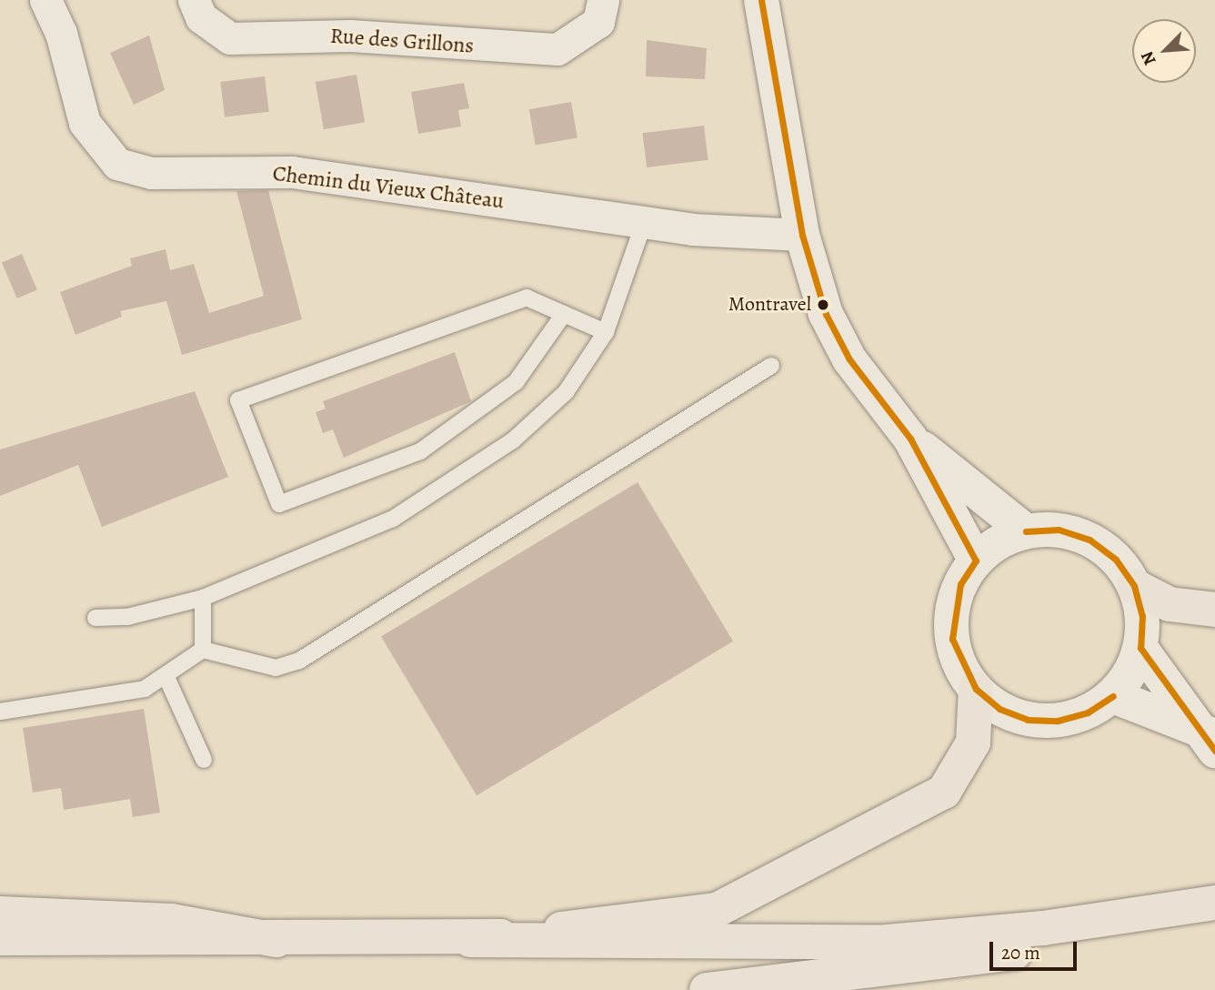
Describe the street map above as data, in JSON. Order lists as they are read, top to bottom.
{
  "streets": {
    "street": ["Rue des Grillons", "Chemin du Vieux Château"]
  },
  "places": ["Montravel"],
  "scale_bar": "20 m",
  "north": "bottom left"
}
